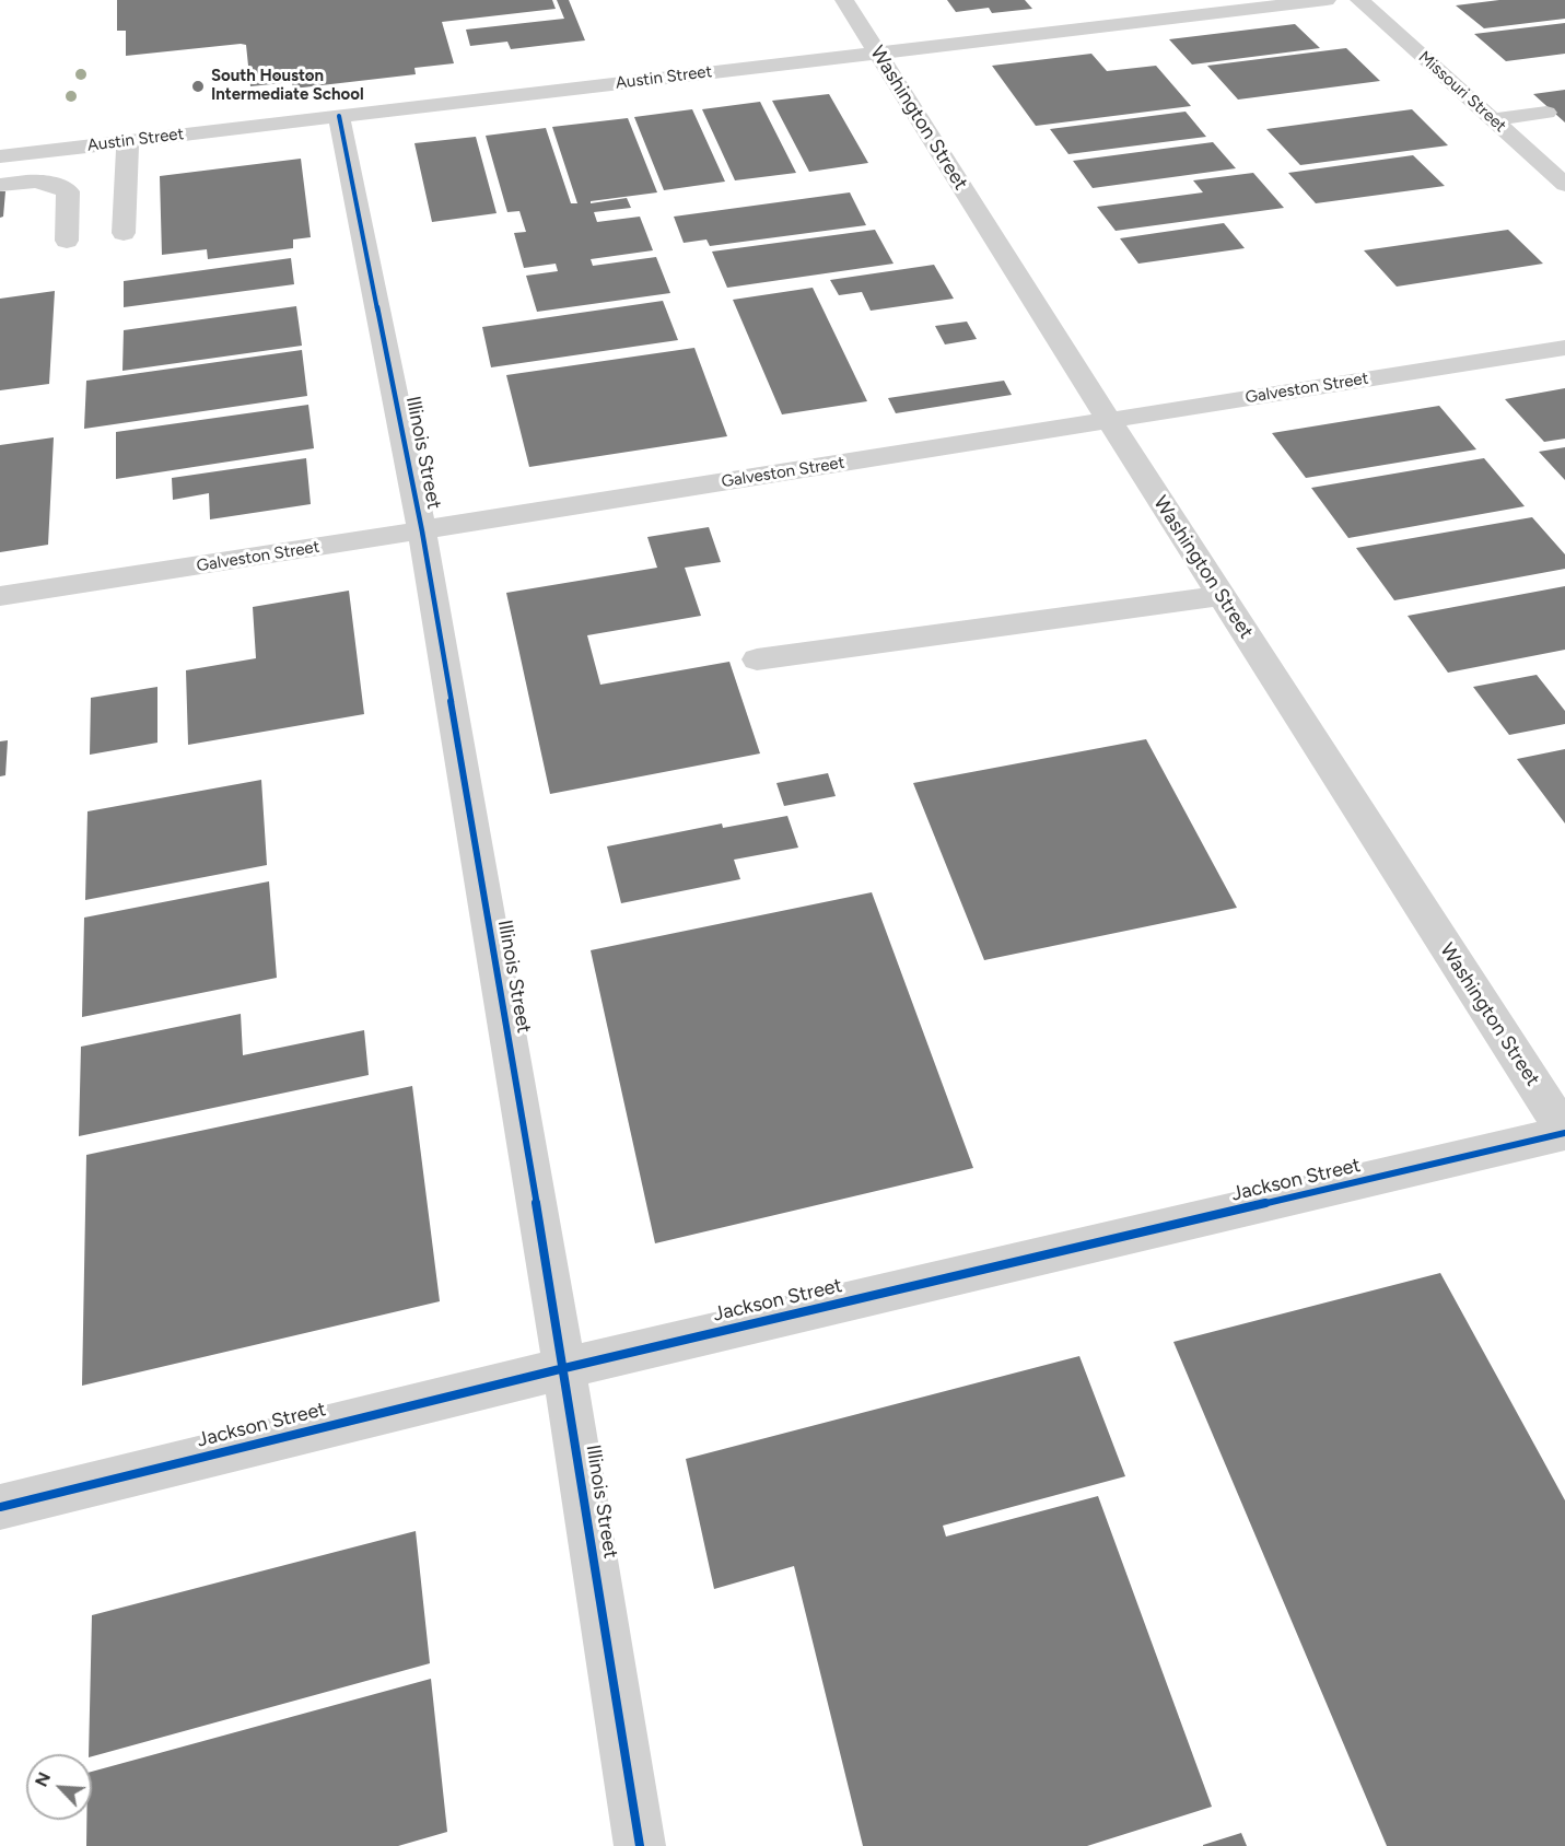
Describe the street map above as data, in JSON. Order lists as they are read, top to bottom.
{
  "streets": {
    "street": [
      "Austin Street",
      "Missouri Street",
      "Washington Street",
      "Galveston Street",
      "Illinois Street",
      "Jackson Street"
    ]
  },
  "crossings": [
    ["Austin Street", "Washington Street"],
    ["Austin Street", "Illinois Street"],
    ["Washington Street", "Galveston Street"],
    ["Washington Street", "Jackson Street"],
    ["Galveston Street", "Illinois Street"],
    ["Illinois Street", "Jackson Street"]
  ],
  "places": ["South Houston Intermediate School"],
  "north": "top left"
}
